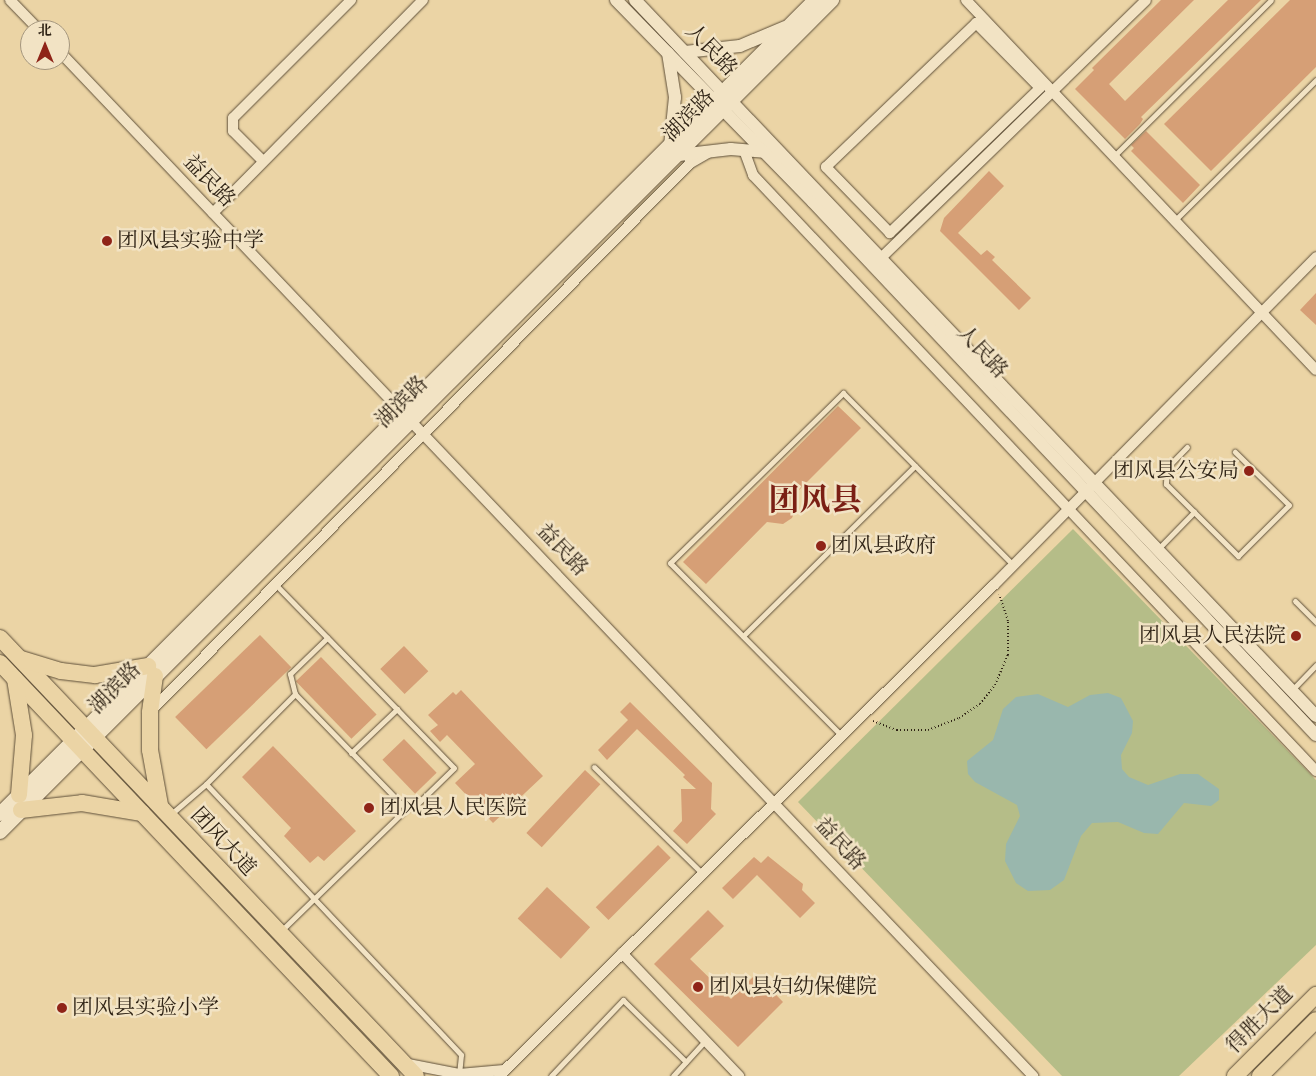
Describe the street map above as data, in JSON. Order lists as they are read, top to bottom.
{
  "streets": {
    "main road": ["湖滨路", "团风大道", "得胜大道"],
    "street": ["人民路", "益民路"]
  },
  "crossings": [
    ["人民路", "湖滨路"],
    ["湖滨路", "益民路"],
    ["湖滨路", "团风大道"]
  ],
  "districts": ["团风县"],
  "places": [
    "团风县实验中学",
    "团风县公安局",
    "团风县政府",
    "团风县人民法院",
    "团风县人民医院",
    "团风县妇幼保健院",
    "团风县实验小学"
  ],
  "north": "top"
}
